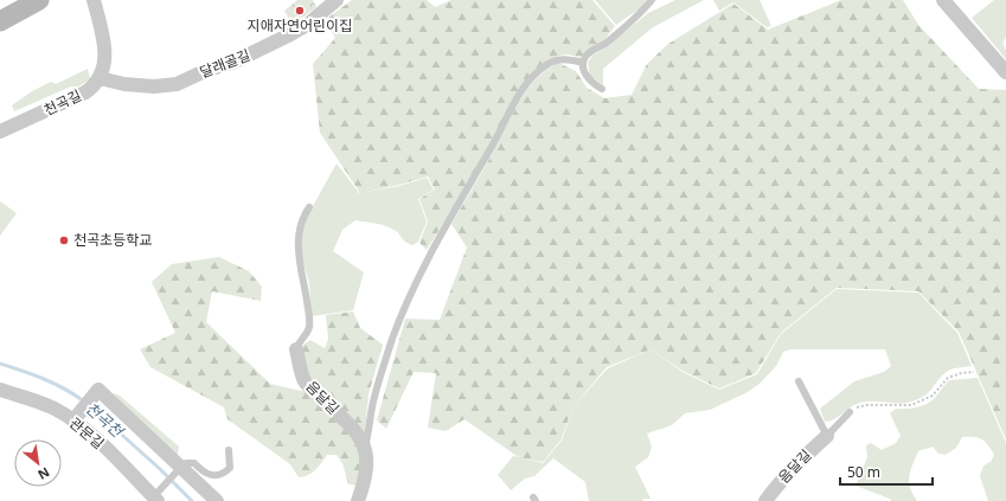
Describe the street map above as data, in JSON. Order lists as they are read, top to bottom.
{
  "streets": {
    "street": [
      "달래골길",
      "천곡길",
      "음달길",
      "관문길"
    ]
  },
  "crossings": [
    ["달래골길", "천곡길"]
  ],
  "water": ["천곡천"],
  "places": ["지애자연어린이집", "천곡초등학교"],
  "scale_bar": "50 m",
  "north": "bottom right"
}
